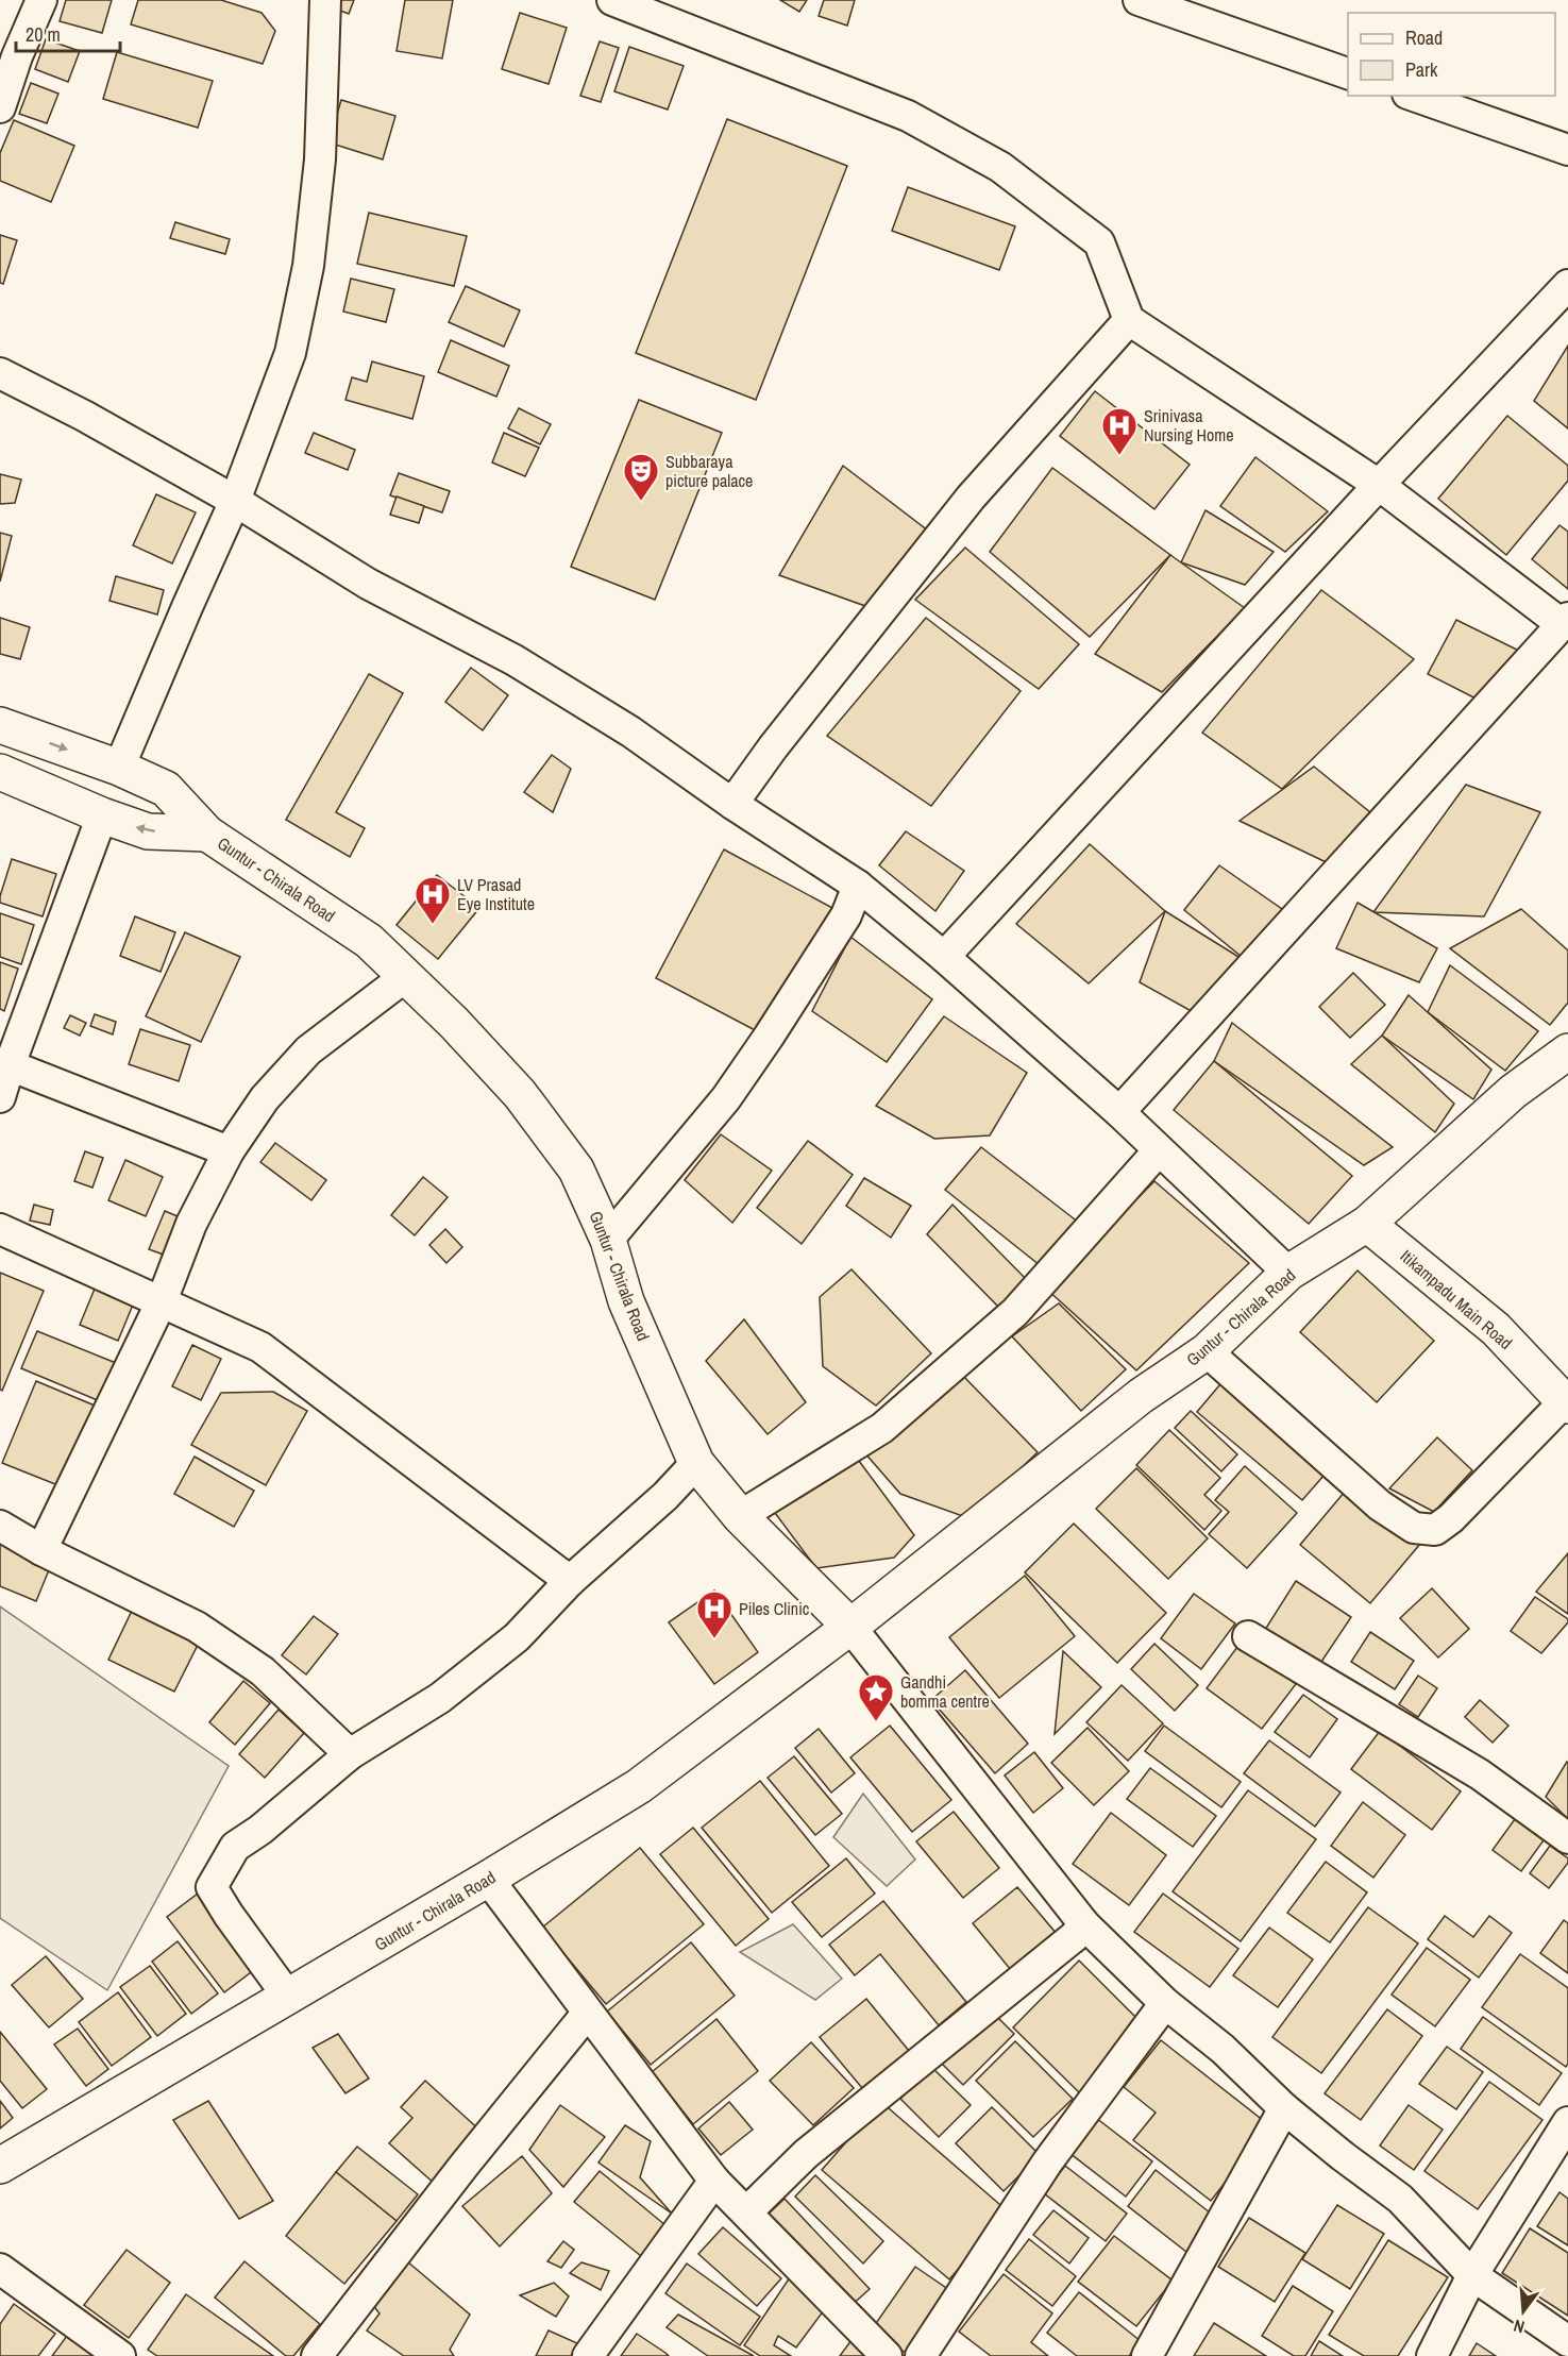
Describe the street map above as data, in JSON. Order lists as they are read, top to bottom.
{
  "streets": {
    "main road": ["Guntur - Chirala Road", "Itikampadu Main Road"]
  },
  "crossings": [
    ["Guntur - Chirala Road", "Itikampadu Main Road"]
  ],
  "places": {
    "hospital": ["Srinivasa Nursing Home", "LV Prasad Eye Institute", "Piles Clinic"],
    "theatre": ["Subbaraya picture palace"],
    "place": ["Gandhi bomma centre"]
  },
  "legend": ["Road", "Park"],
  "scale_bar": "20 m",
  "north": "bottom"
}
